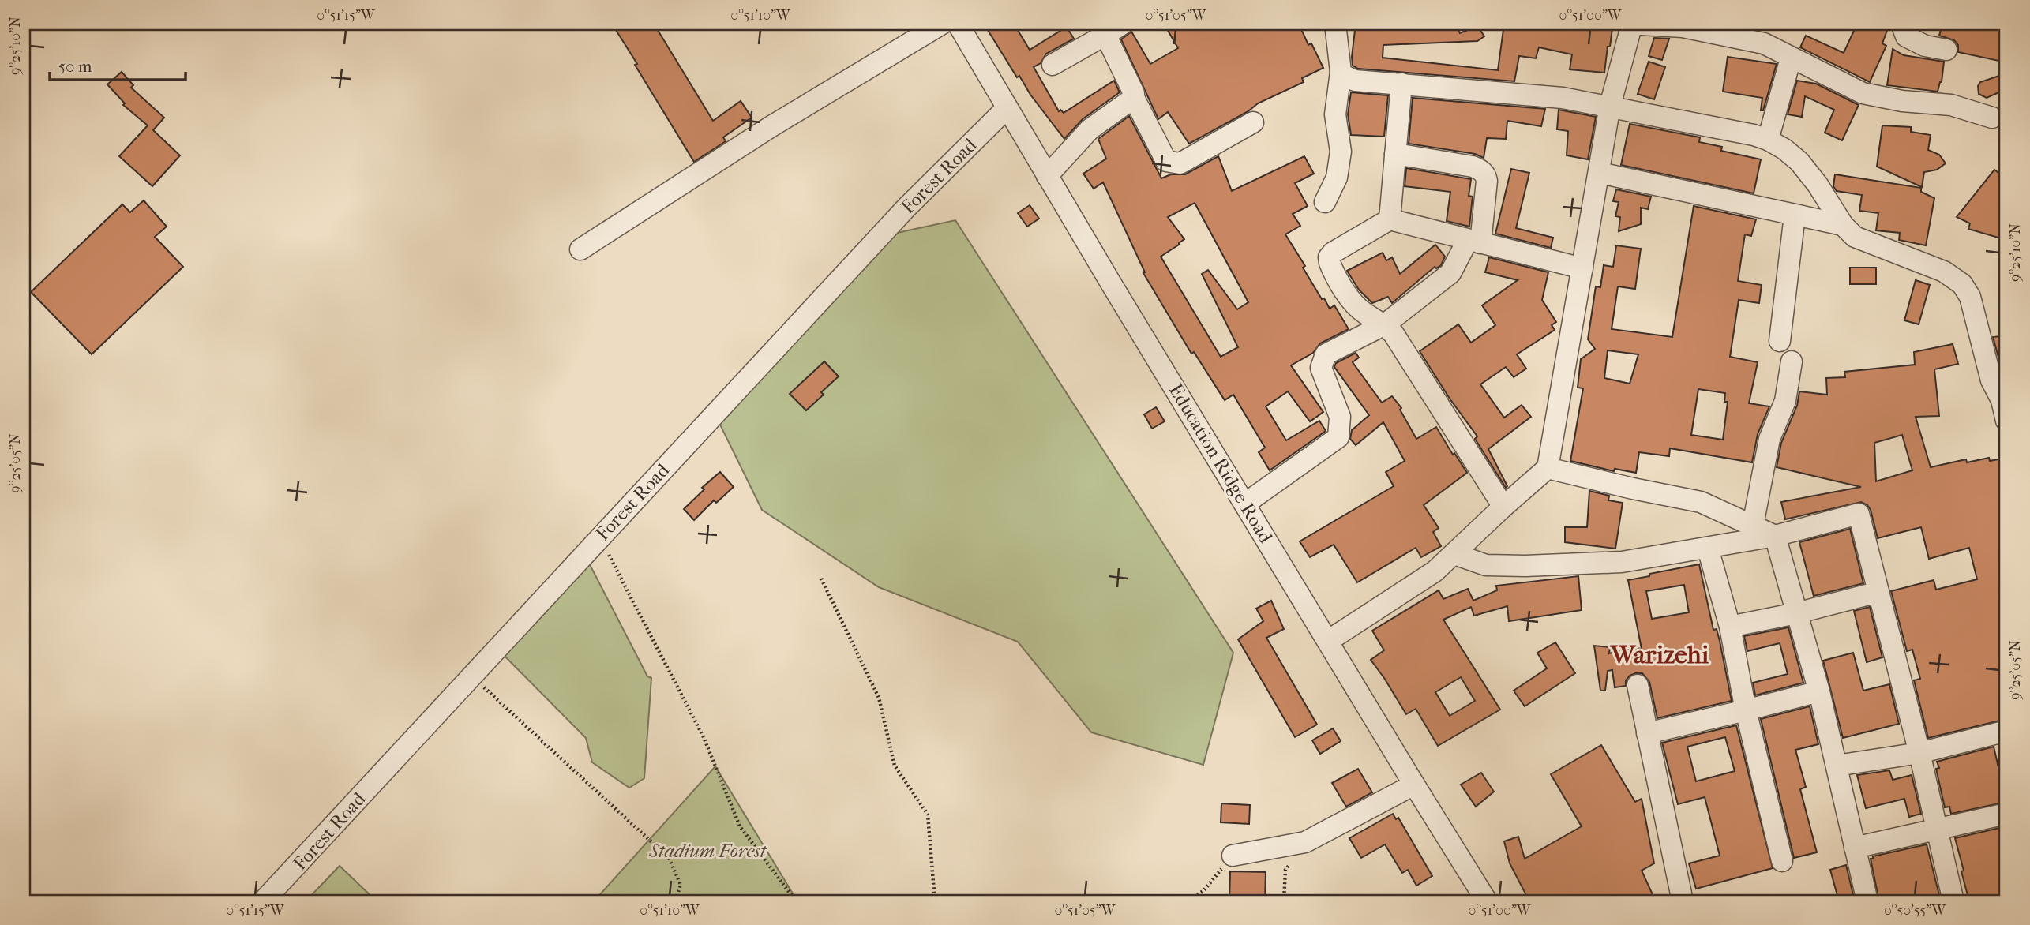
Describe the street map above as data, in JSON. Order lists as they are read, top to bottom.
{
  "streets": {
    "street": ["Forest Road", "Education Ridge Road"]
  },
  "crossings": [
    ["Forest Road", "Education Ridge Road"]
  ],
  "districts": ["Warizehi"],
  "parks": ["Stadium Forest"],
  "scale_bar": "50 m",
  "coordinates": [
    "0°51'15\"W",
    "0°51'10\"W",
    "0°51'05\"W",
    "0°51'00\"W",
    "9°25'10\"N",
    "9°25'05\"N",
    "0°50'55\"W"
  ]
}
